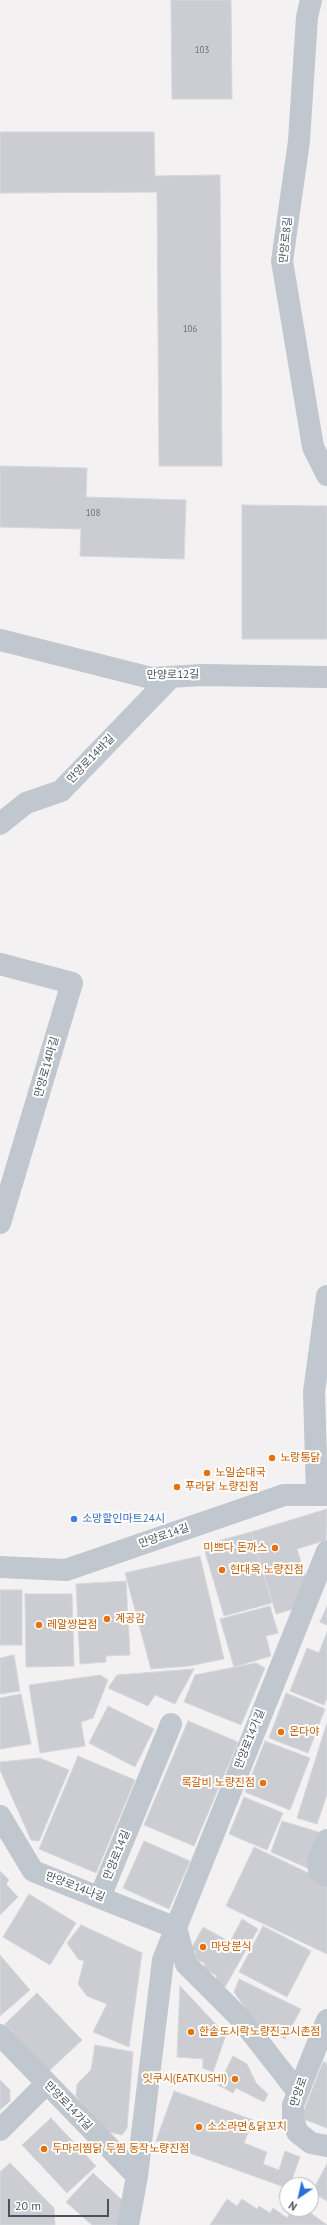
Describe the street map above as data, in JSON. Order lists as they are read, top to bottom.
{
  "streets": {
    "street": [
      "만양로8길",
      "만양로12길",
      "만양로14바길",
      "만양로14마길",
      "만양로14길",
      "만양로14가길",
      "만양로14나길",
      "만양로"
    ]
  },
  "crossings": [
    ["만양로12길", "만양로14바길"],
    ["만양로14길", "만양로14나길"],
    ["만양로14가길", "만양로14나길"]
  ],
  "places": [
    "노랑통닭",
    "노일순대국",
    "푸라닭 노량진점",
    "소망할인마트24시",
    "미쁘다 돈까스",
    "현대옥 노량진점",
    "계공감",
    "레알짱본점",
    "온다야",
    "록갈비 노량진점",
    "마당분식",
    "한솥도시락노량진고시촌점",
    "잇쿠시(EATKUSHI)",
    "소소라면&닭꼬치",
    "두마리찜닭 두찜 동작노량진점"
  ],
  "house_numbers": ["103", "106", "108"],
  "scale_bar": "20 m",
  "north": "bottom left"
}
